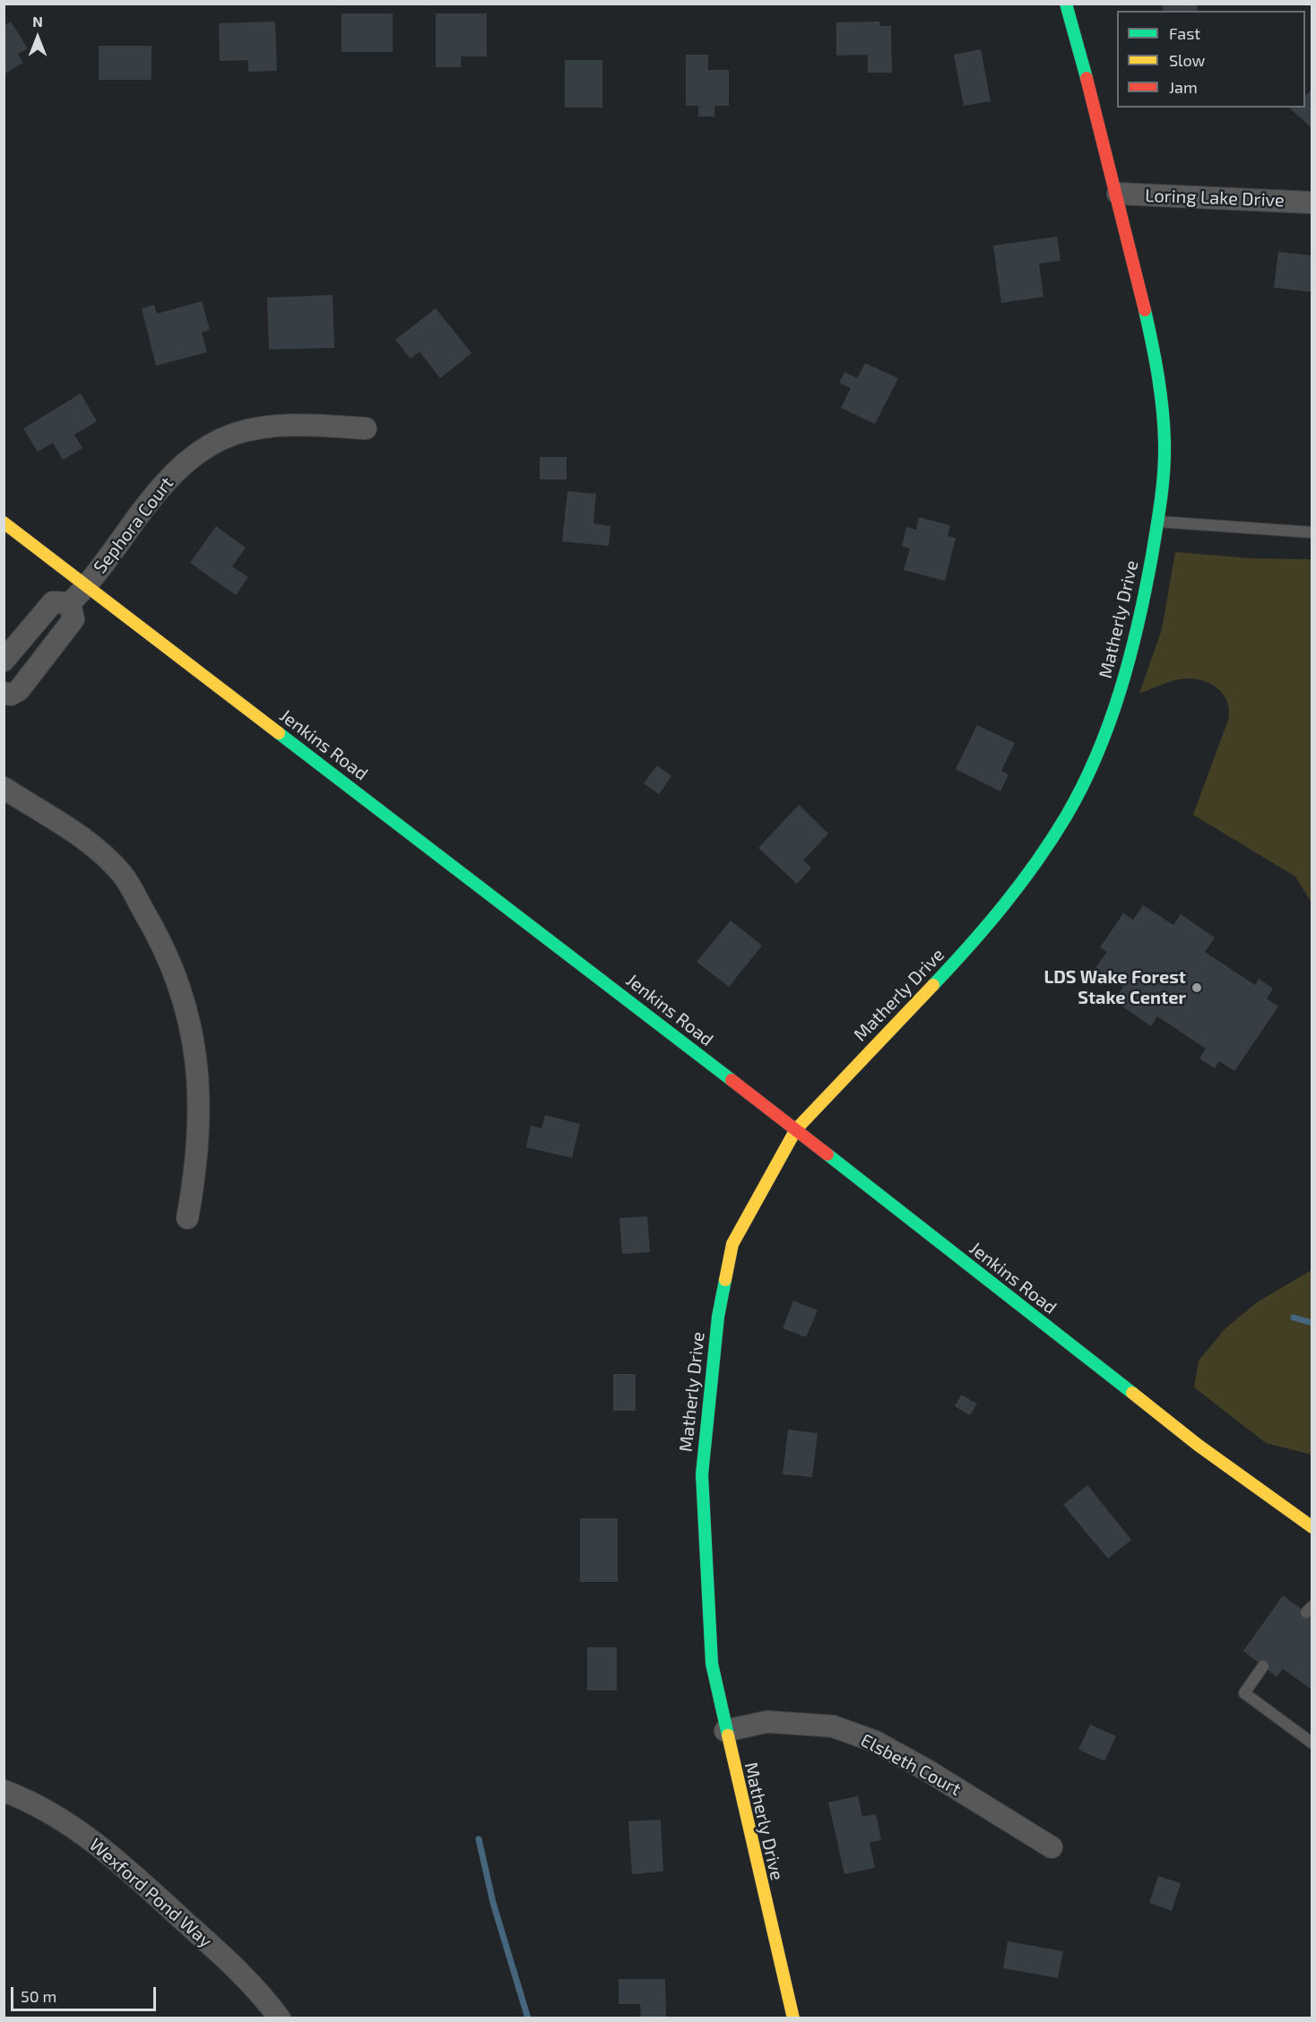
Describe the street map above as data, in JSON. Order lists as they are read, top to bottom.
{
  "streets": {
    "street": [
      "Loring Lake Drive",
      "Sephora Court",
      "Matherly Drive",
      "Jenkins Road",
      "Elsbeth Court",
      "Wexford Pond Way"
    ]
  },
  "crossings": [
    ["Loring Lake Drive", "Matherly Drive"],
    ["Sephora Court", "Jenkins Road"],
    ["Matherly Drive", "Jenkins Road"],
    ["Matherly Drive", "Elsbeth Court"]
  ],
  "places": ["LDS Wake Forest Stake Center"],
  "legend": ["Fast", "Slow", "Jam"],
  "scale_bar": "50 m",
  "north": "top"
}
